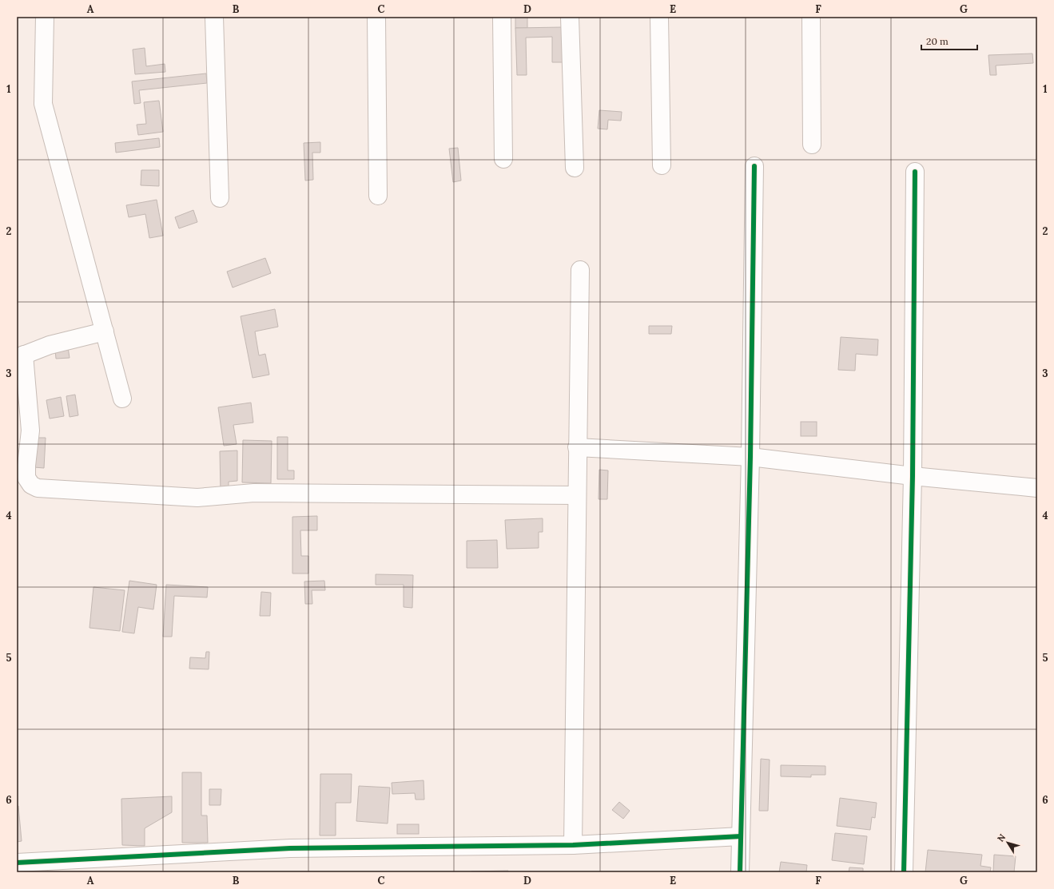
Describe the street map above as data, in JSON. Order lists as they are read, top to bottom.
{
  "scale_bar": "20 m",
  "north": "top left",
  "grid": {
    "columns": [
      "A",
      "B",
      "C",
      "D",
      "E",
      "F",
      "G"
    ],
    "rows": [
      "1",
      "2",
      "3",
      "4",
      "5",
      "6"
    ]
  }
}
